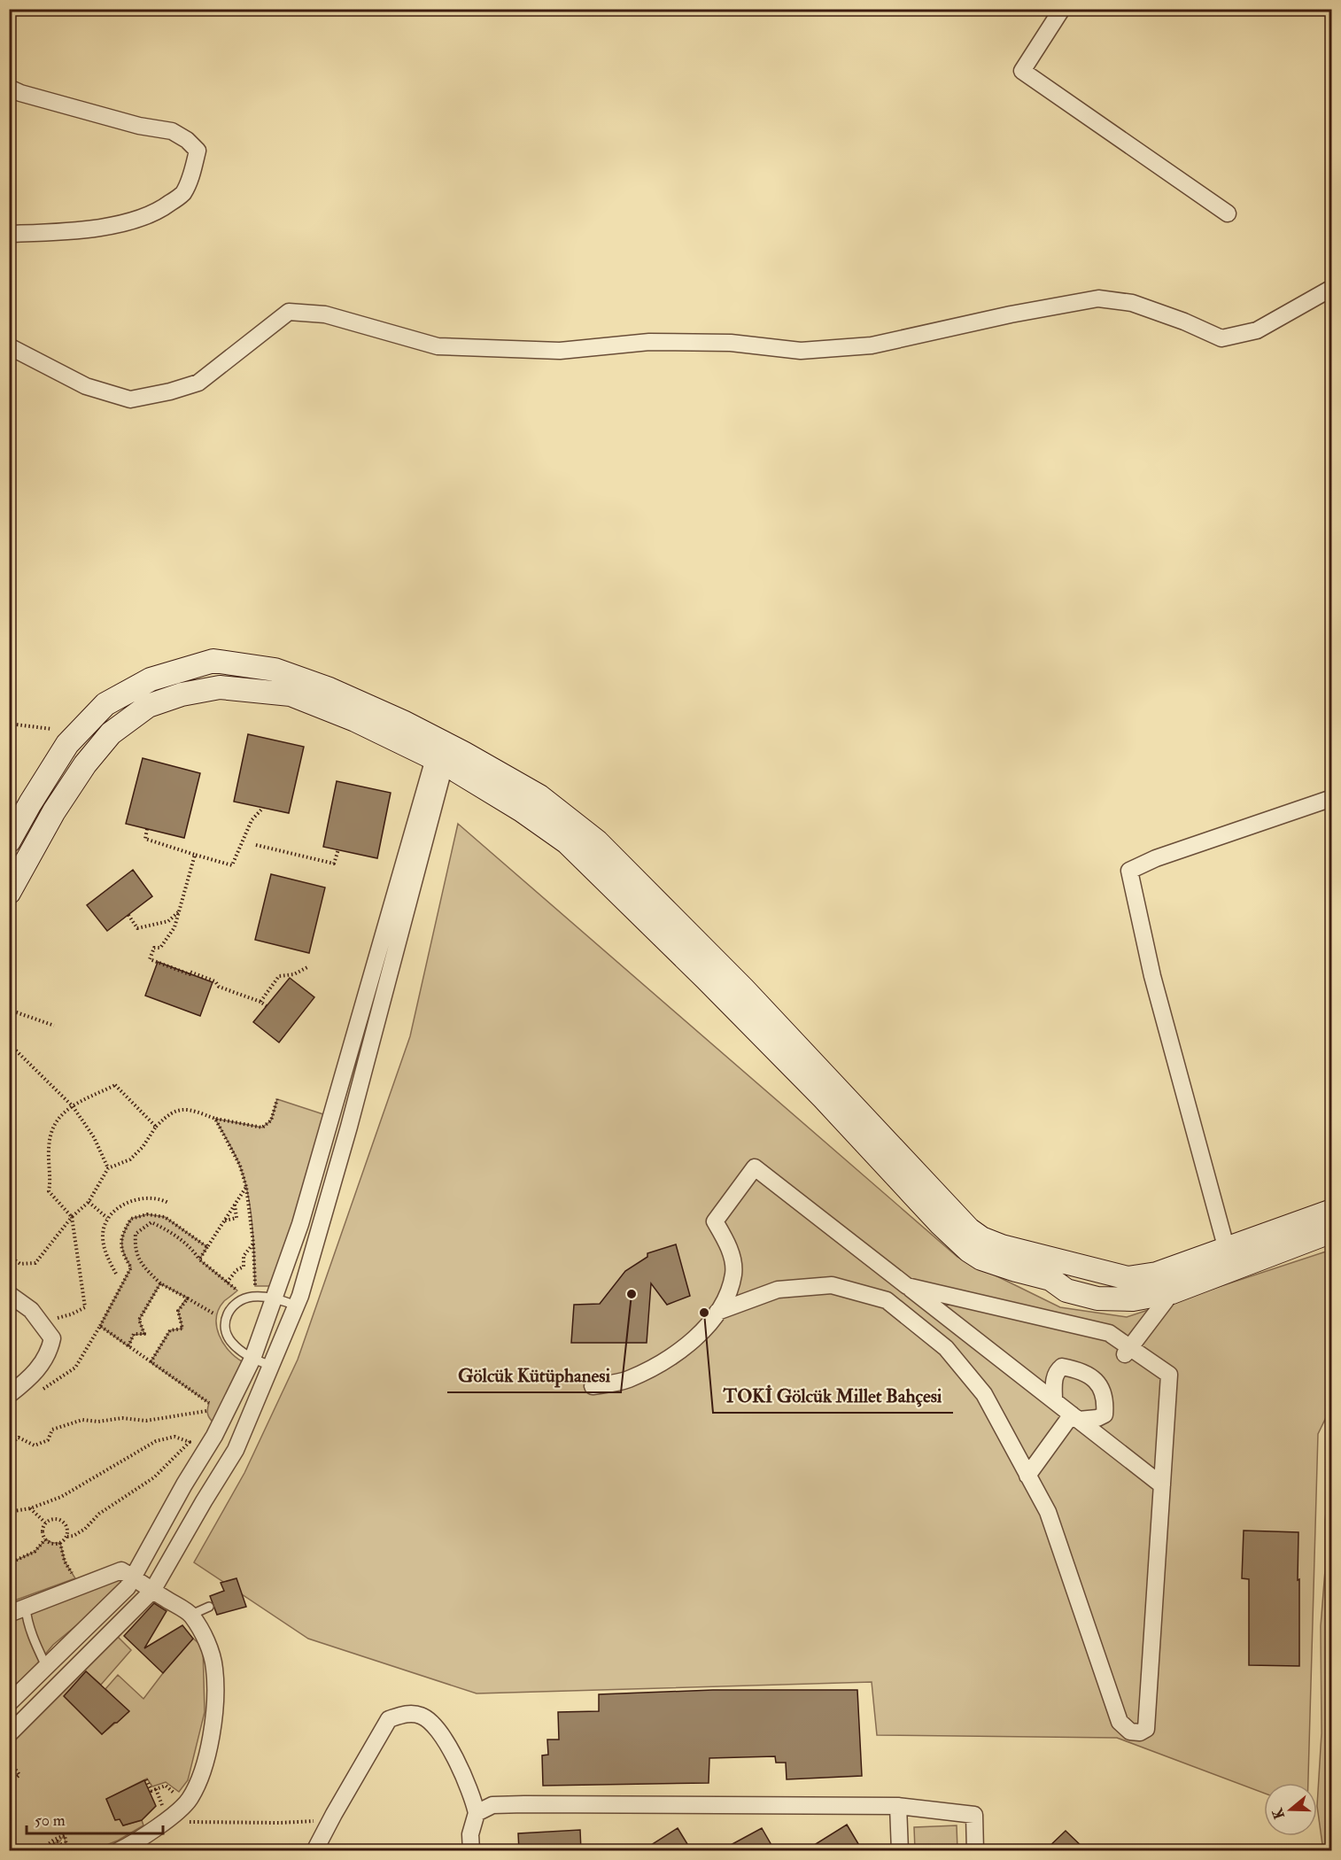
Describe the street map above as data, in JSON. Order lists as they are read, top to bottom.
{
  "places": ["Gölcük Kütüphanesi", "TOKİ Gölcük Millet Bahçesi"],
  "scale_bar": "50 m",
  "north": "left"
}
